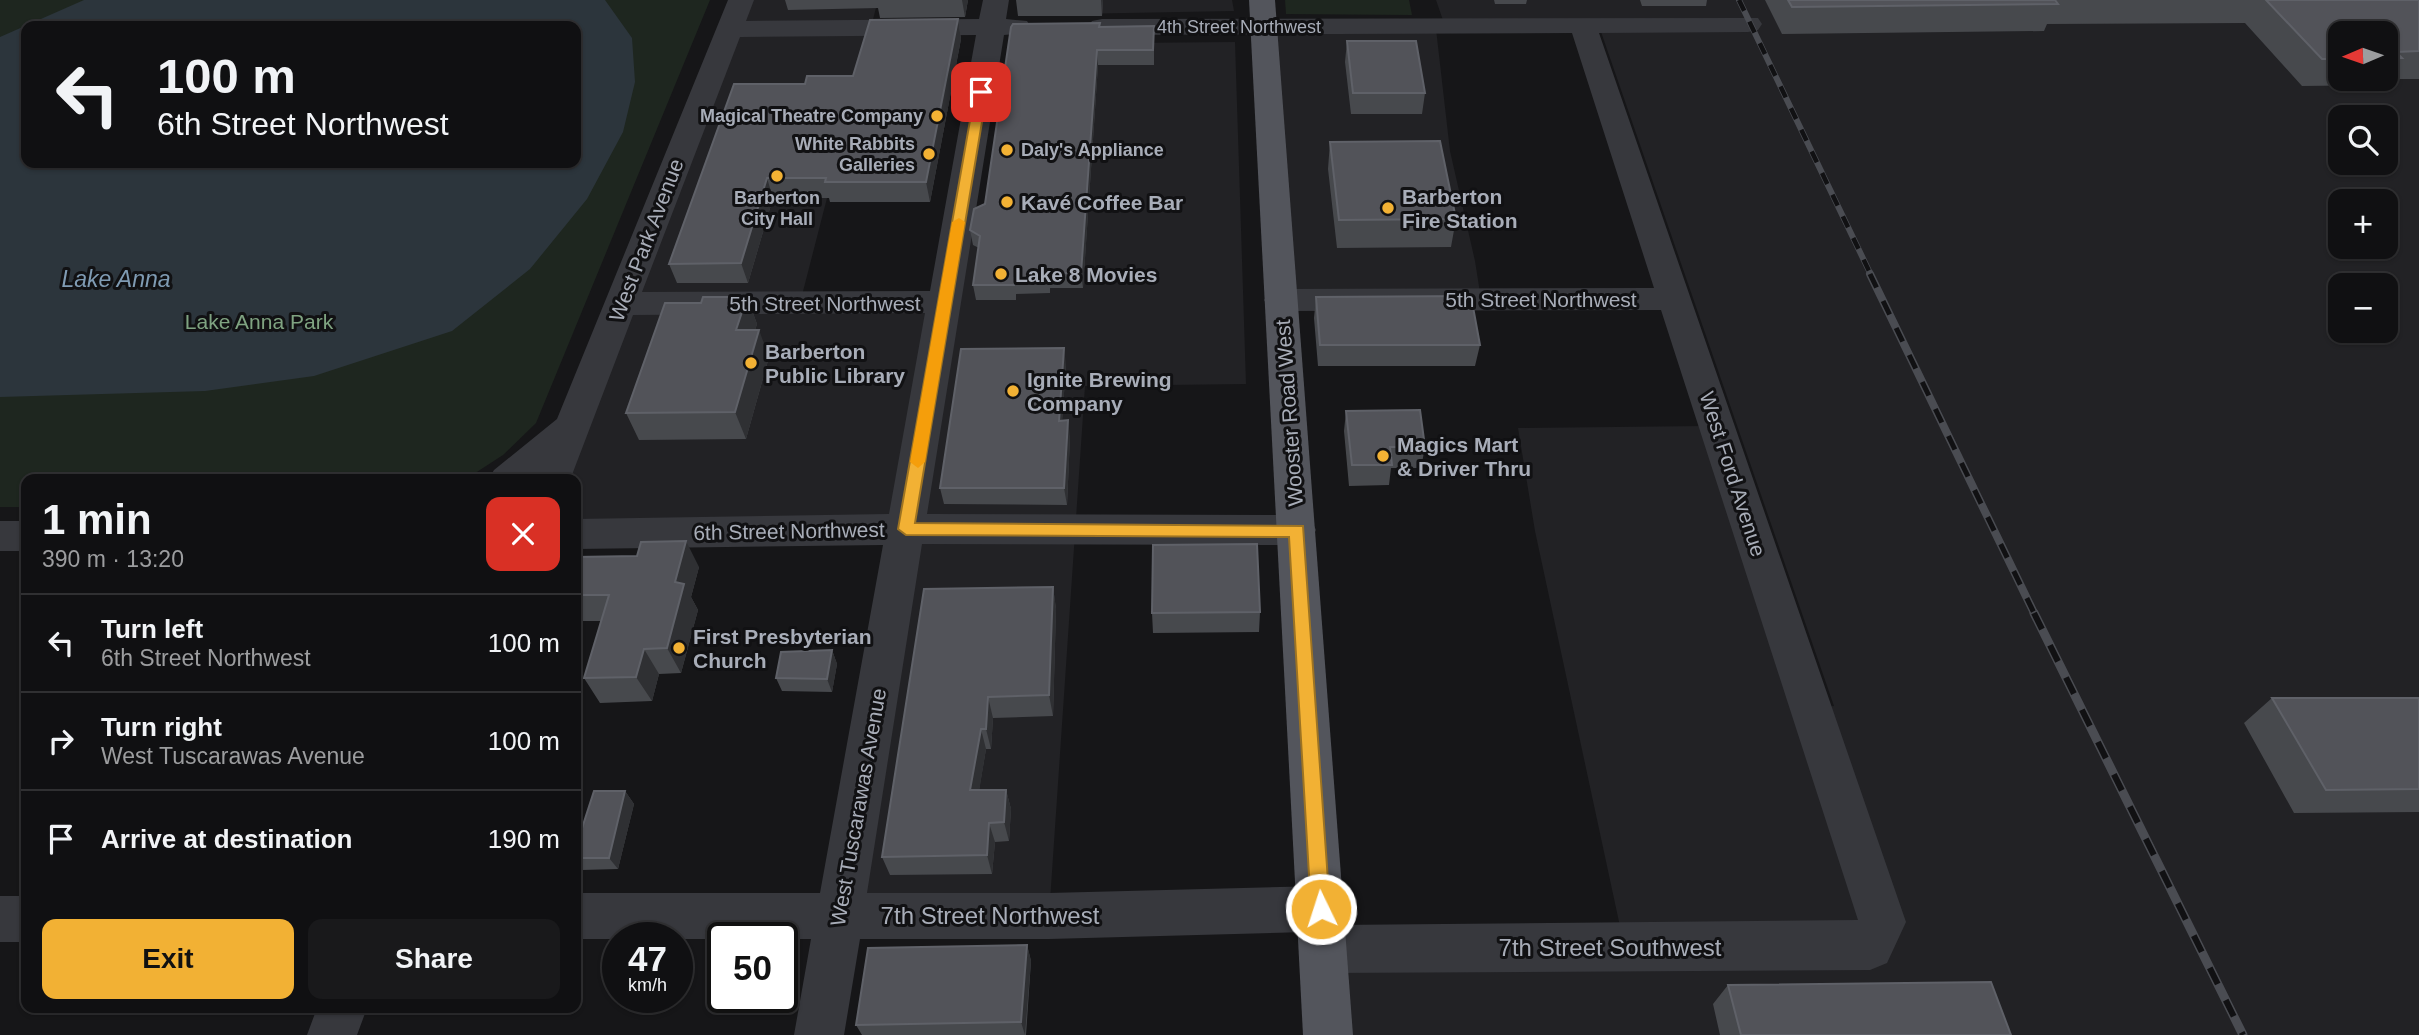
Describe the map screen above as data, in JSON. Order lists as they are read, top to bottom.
{
  "streets": {
    "main road": ["Wooster Road West"],
    "street": [
      "4th Street Northwest",
      "West Park Avenue",
      "5th Street Northwest",
      "West Ford Avenue",
      "6th Street Northwest",
      "West Tuscarawas Avenue",
      "7th Street Northwest",
      "7th Street Southwest"
    ]
  },
  "crossings": [
    ["4th Street Northwest", "Wooster Road West"],
    ["4th Street Northwest", "West Ford Avenue"],
    ["West Park Avenue", "5th Street Northwest"],
    ["5th Street Northwest", "Wooster Road West"],
    ["5th Street Northwest", "West Ford Avenue"],
    ["5th Street Northwest", "West Tuscarawas Avenue"],
    ["Wooster Road West", "6th Street Northwest"],
    ["Wooster Road West", "7th Street Northwest"],
    ["Wooster Road West", "7th Street Southwest"],
    ["West Ford Avenue", "7th Street Southwest"],
    ["6th Street Northwest", "West Tuscarawas Avenue"],
    ["West Tuscarawas Avenue", "7th Street Northwest"],
    ["7th Street Northwest", "7th Street Southwest"]
  ],
  "water": ["Lake Anna"],
  "parks": ["Lake Anna Park"],
  "places": [
    "Magical Theatre Company",
    "Daly's Appliance",
    "White Rabbits Galleries",
    "Barberton City Hall",
    "Kavé Coffee Bar",
    "Barberton Fire Station",
    "Lake 8 Movies",
    "Barberton Public Library",
    "Ignite Brewing Company",
    "Magics Mart & Driver Thru",
    "First Presbyterian Church"
  ],
  "north": "left",
  "page": {
    "map_buttons": ["+", "−"],
    "turn": ["100 m", "6th Street Northwest"],
    "heading": ["1 min", "390 m · 13:20"],
    "list": [
      {
        "name": "Turn left",
        "note": "6th Street Northwest",
        "value": "100 m"
      },
      {
        "name": "Turn right",
        "note": "West Tuscarawas Avenue",
        "value": "100 m"
      },
      {
        "name": "Arrive at destination",
        "value": "190 m"
      }
    ],
    "buttons": ["Exit", "Share"],
    "speed": "47 km/h",
    "limit": "50"
  }
}
